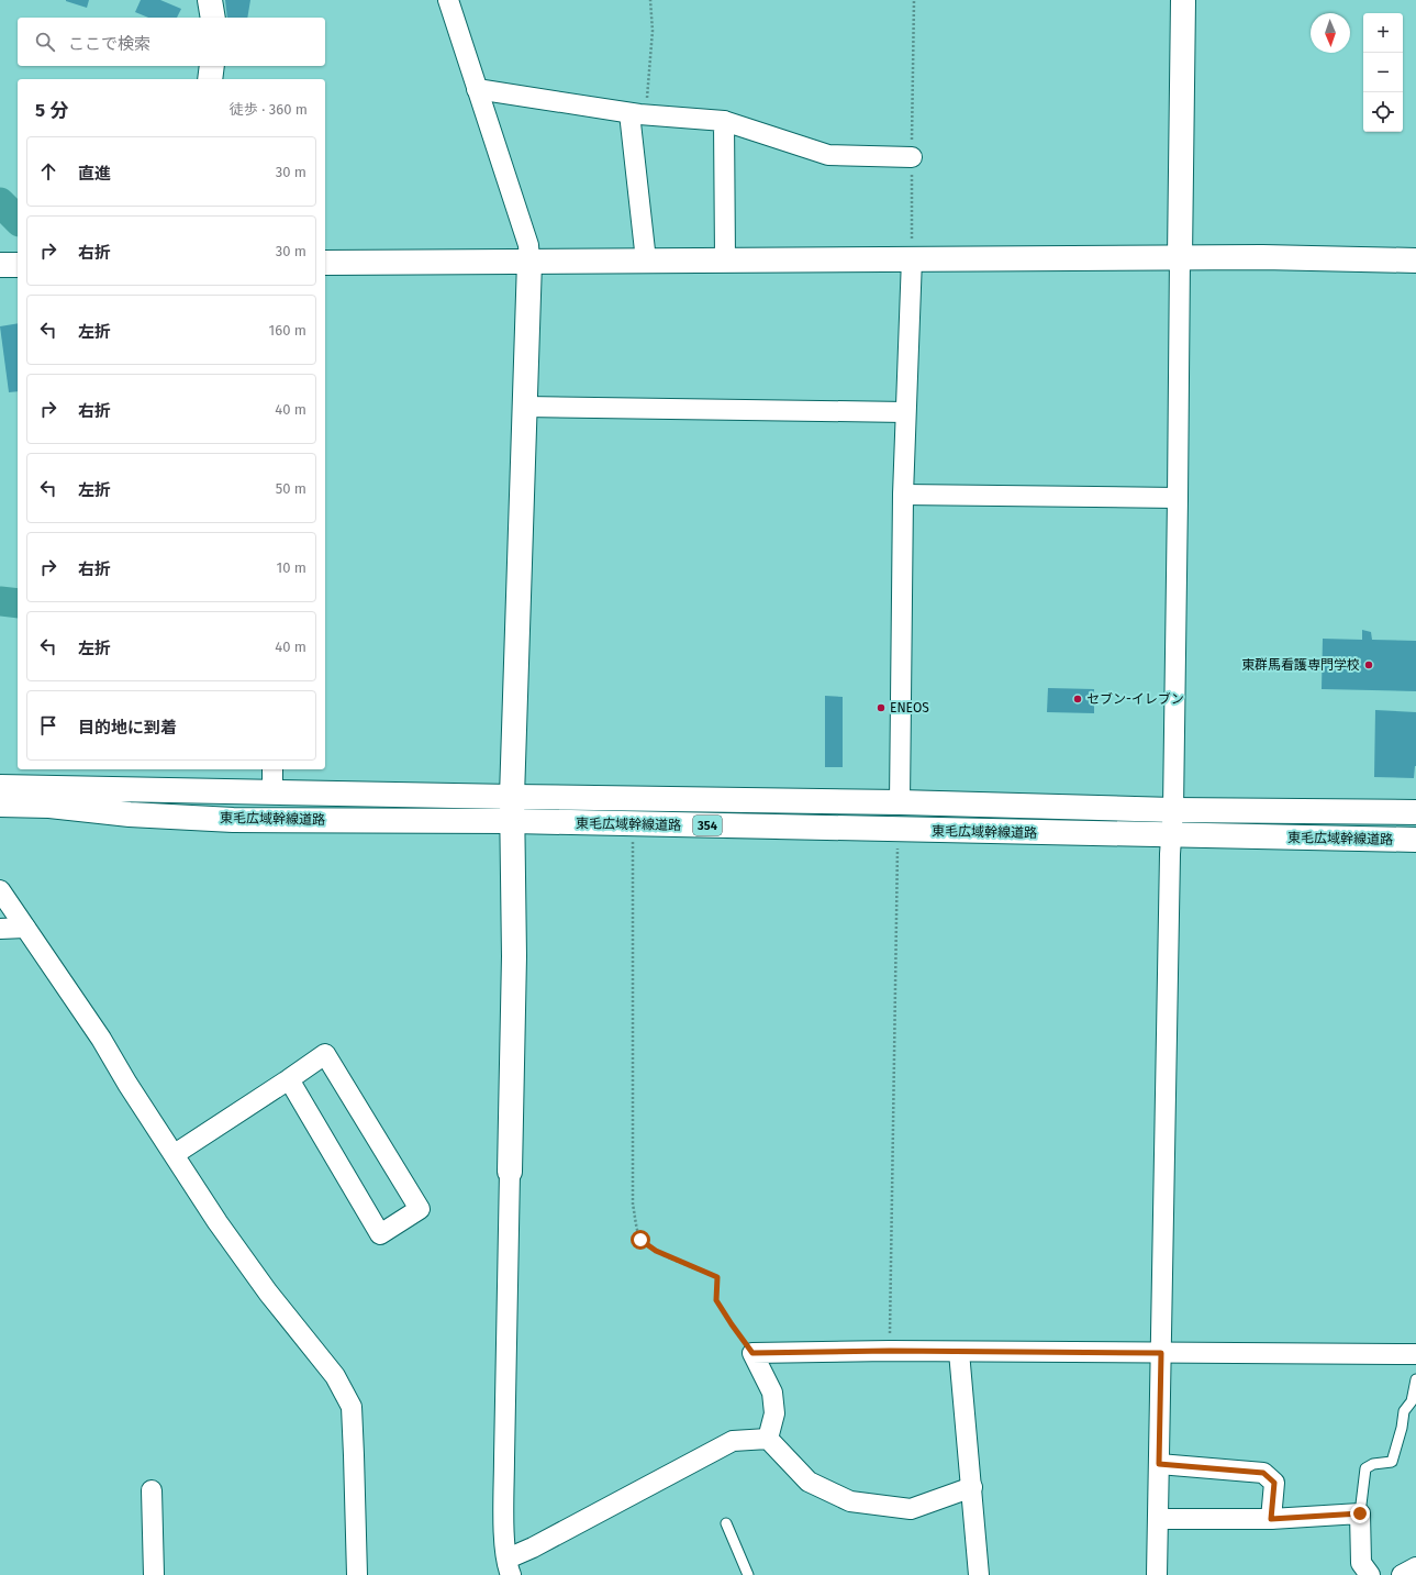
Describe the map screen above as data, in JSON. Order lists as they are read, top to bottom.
{
  "streets": {
    "main road": ["東毛広域幹線道路", "354"]
  },
  "places": ["東群馬看護専門学校", "セブン-イレブン", "ENEOS"],
  "north": "bottom",
  "page": {
    "map_buttons": ["+", "−"],
    "search": "ここで検索",
    "heading": ["5 分", "徒歩 · 360 m"],
    "list": [
      ["直進", "30 m"],
      ["右折", "30 m"],
      ["左折", "160 m"],
      ["右折", "40 m"],
      ["左折", "50 m"],
      ["右折", "10 m"],
      ["左折", "40 m"],
      "目的地に到着"
    ]
  }
}
